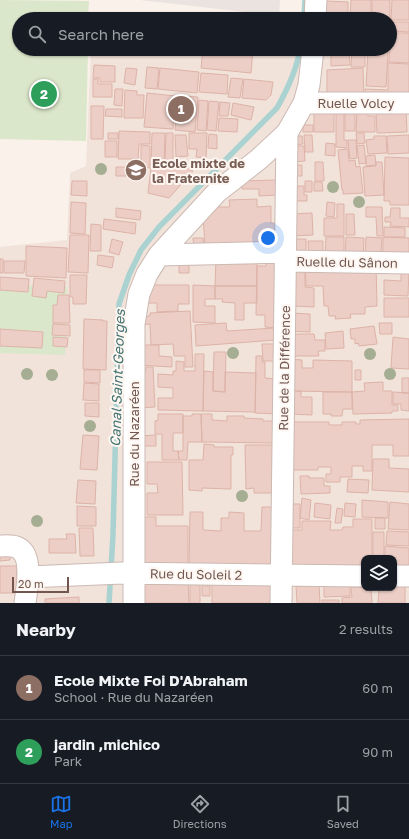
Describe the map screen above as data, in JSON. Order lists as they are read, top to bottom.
{
  "streets": {
    "street": [
      "Ruelle Volcy",
      "Ruelle du Sânon",
      "Rue de la Différence",
      "Rue du Nazaréen",
      "Rue du Soleil 2"
    ]
  },
  "crossings": [
    ["Ruelle du Sânon", "Rue de la Différence"],
    ["Ruelle du Sânon", "Rue du Nazaréen"],
    ["Rue de la Différence", "Rue du Nazaréen"],
    ["Rue de la Différence", "Rue du Soleil 2"],
    ["Rue du Nazaréen", "Rue du Soleil 2"]
  ],
  "water": ["Canal Saint-Georges"],
  "places": {
    "school or university": ["Ecole mixte de la Fraternite"]
  },
  "scale_bar": "20 m",
  "page": {
    "search": "Search here",
    "pins": ["2", "1"],
    "scale": "20 m",
    "heading": ["Nearby", "2 results"],
    "list": [
      {
        "mark": "1",
        "name": "Ecole Mixte Foi D'Abraham",
        "note": "School · Rue du Nazaréen",
        "value": "60 m"
      },
      {
        "mark": "2",
        "name": "jardin ,michico",
        "note": "Park",
        "value": "90 m"
      }
    ],
    "nav": ["Map", "Directions", "Saved"]
  }
}
